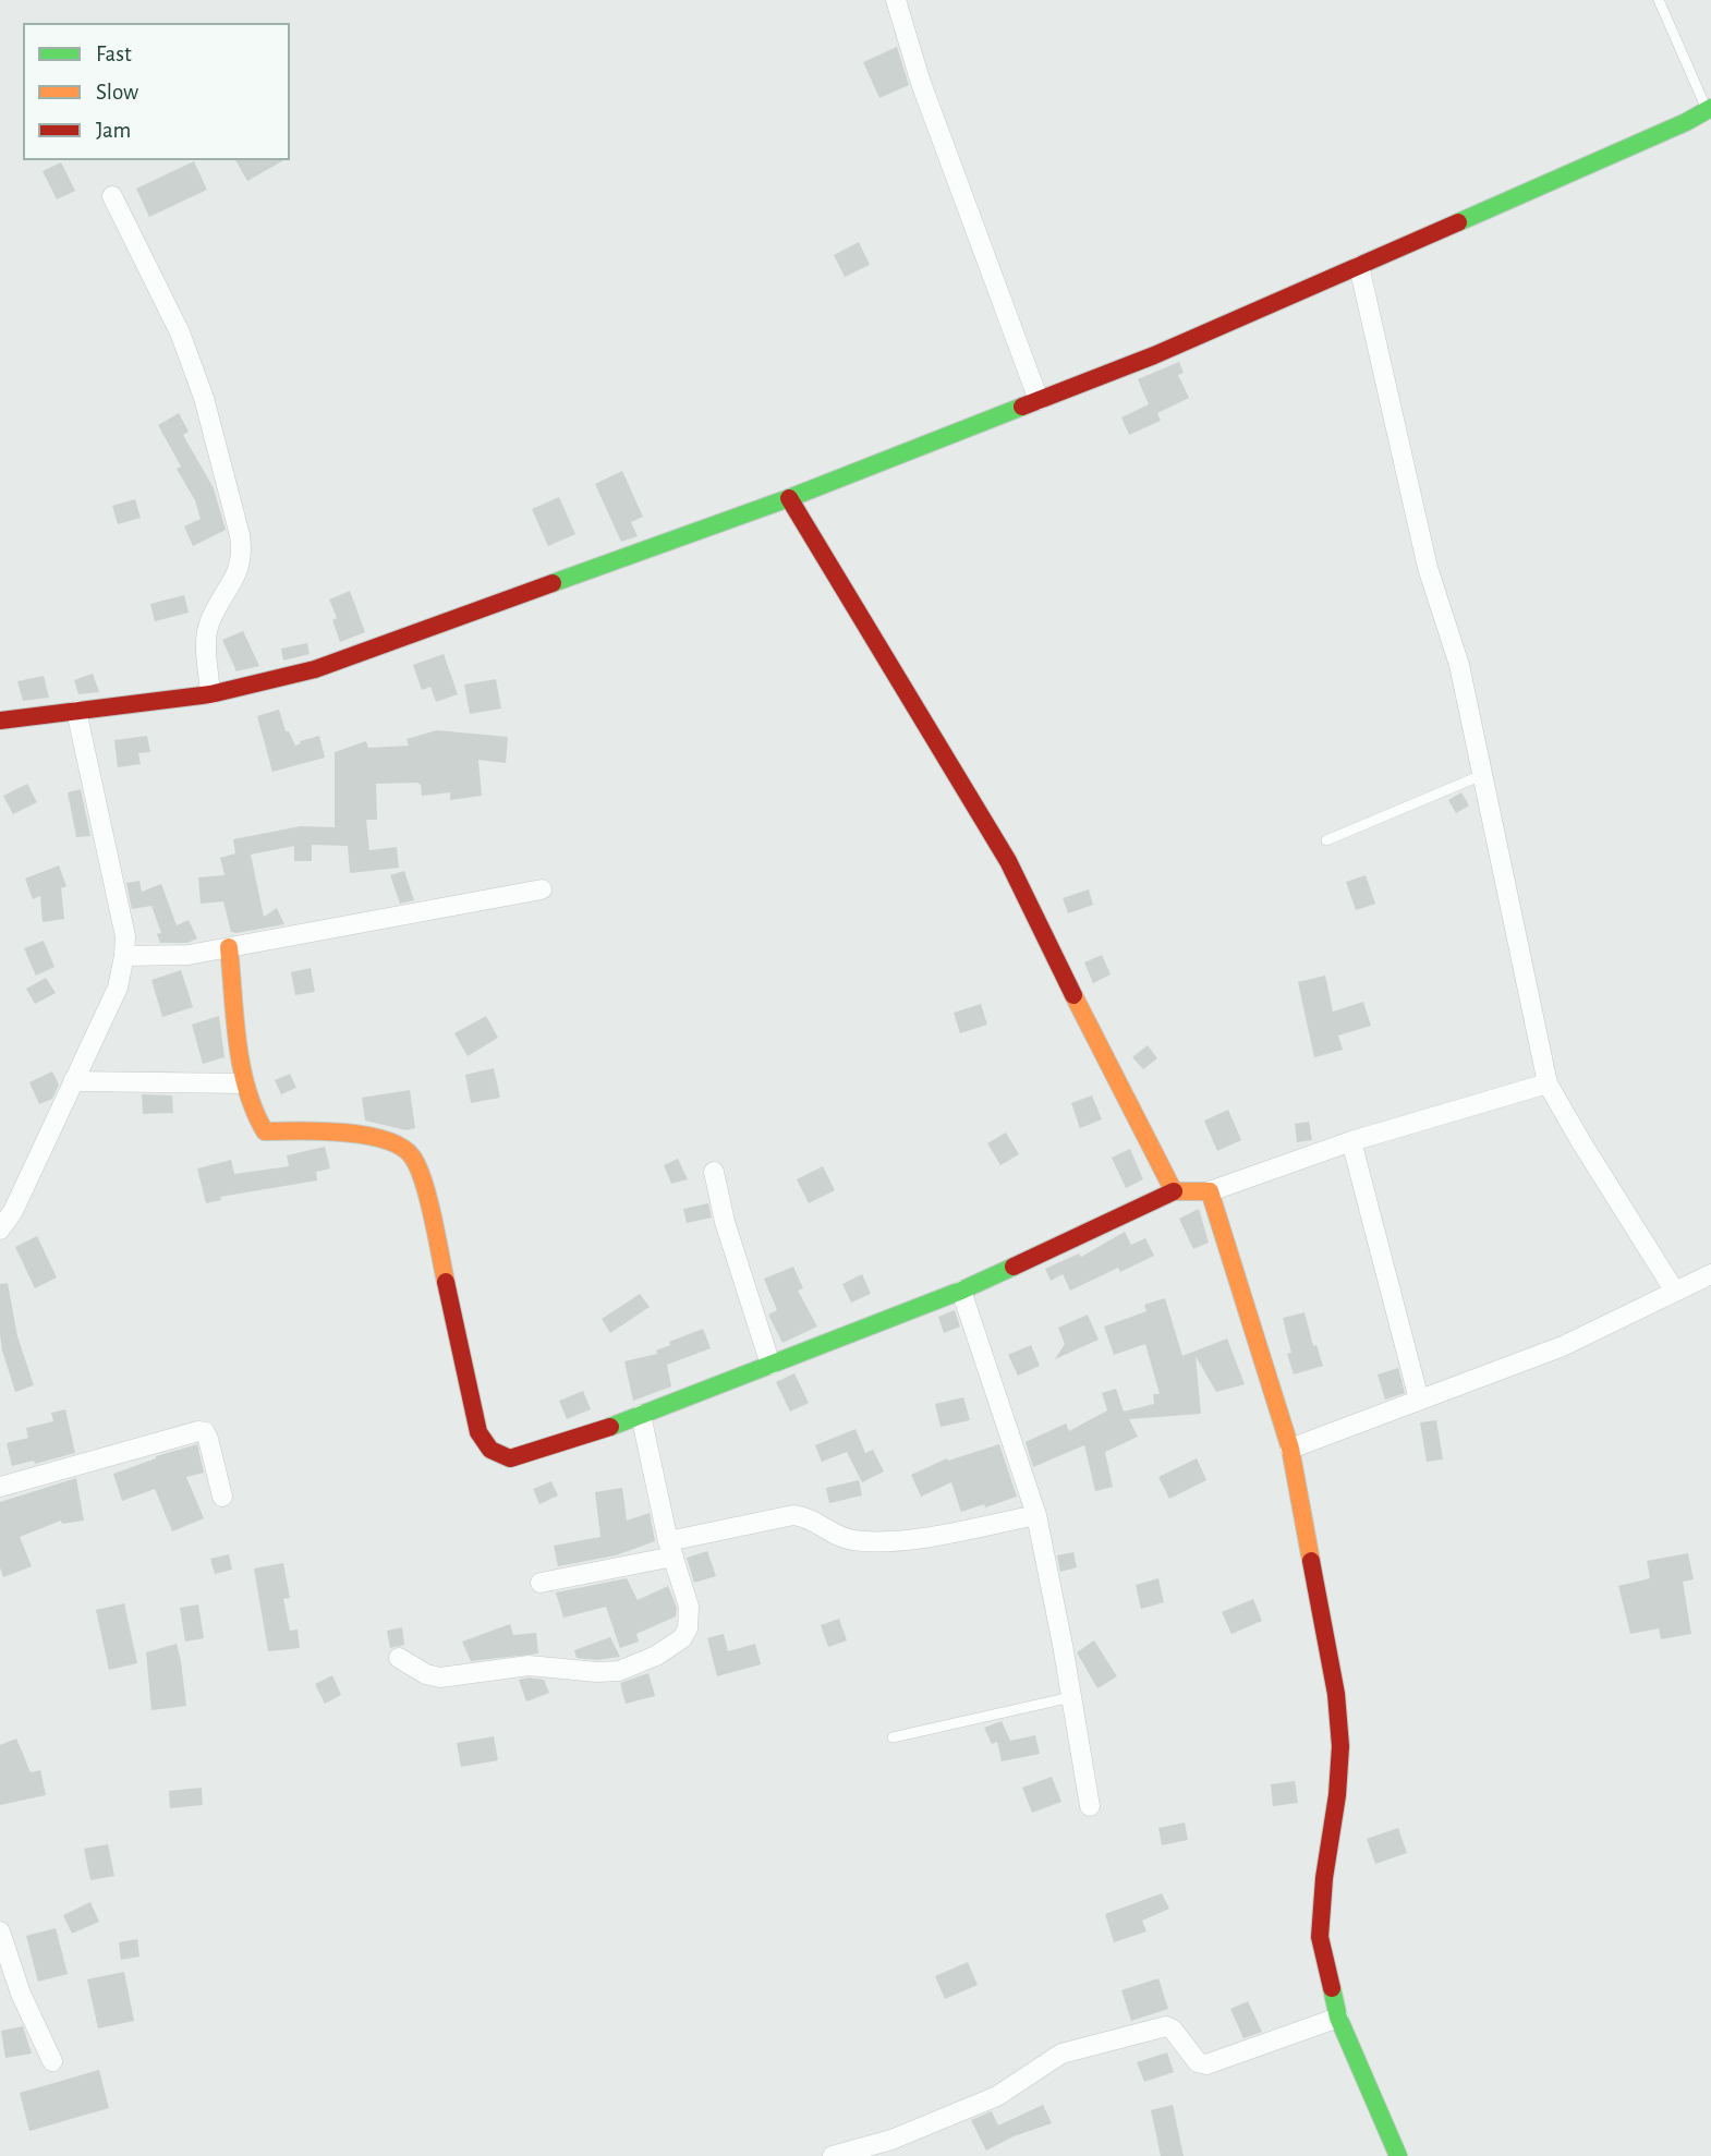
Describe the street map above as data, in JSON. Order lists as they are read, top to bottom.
{
  "legend": ["Fast", "Slow", "Jam"]
}
